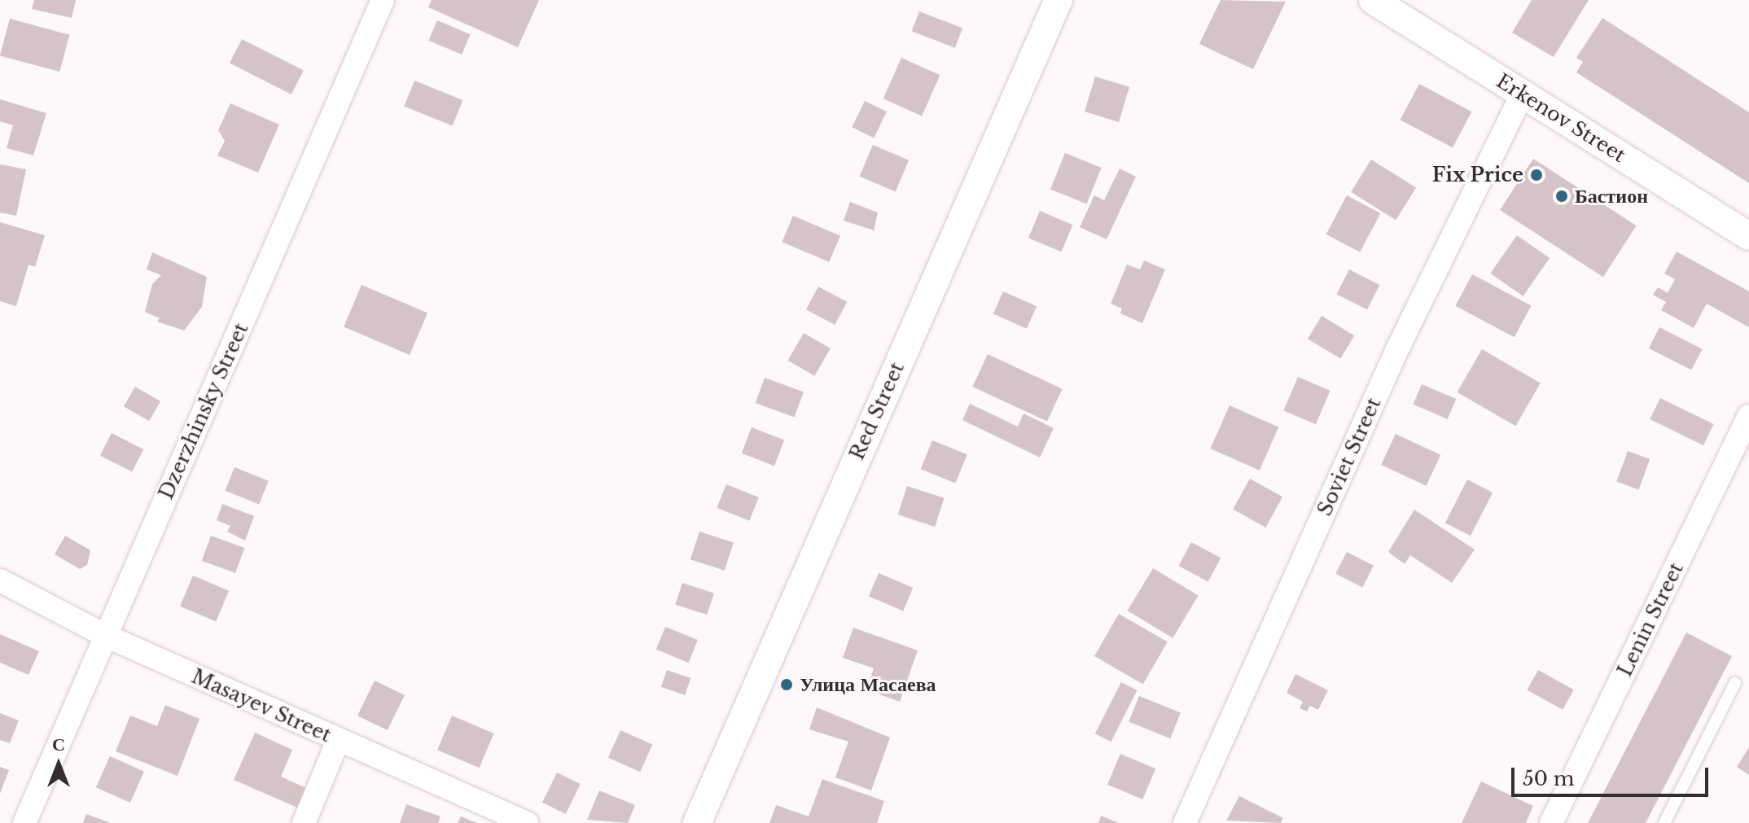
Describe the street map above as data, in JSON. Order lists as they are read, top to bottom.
{
  "streets": {
    "street": [
      "Erkenov Street",
      "Dzerzhinsky Street",
      "Red Street",
      "Soviet Street",
      "Lenin Street",
      "Masayev Street"
    ]
  },
  "crossings": [
    ["Erkenov Street", "Soviet Street"],
    ["Dzerzhinsky Street", "Masayev Street"]
  ],
  "places": ["Fix Price", "Бастион", "Улица Масаева"],
  "scale_bar": "50 m",
  "north": "top"
}
